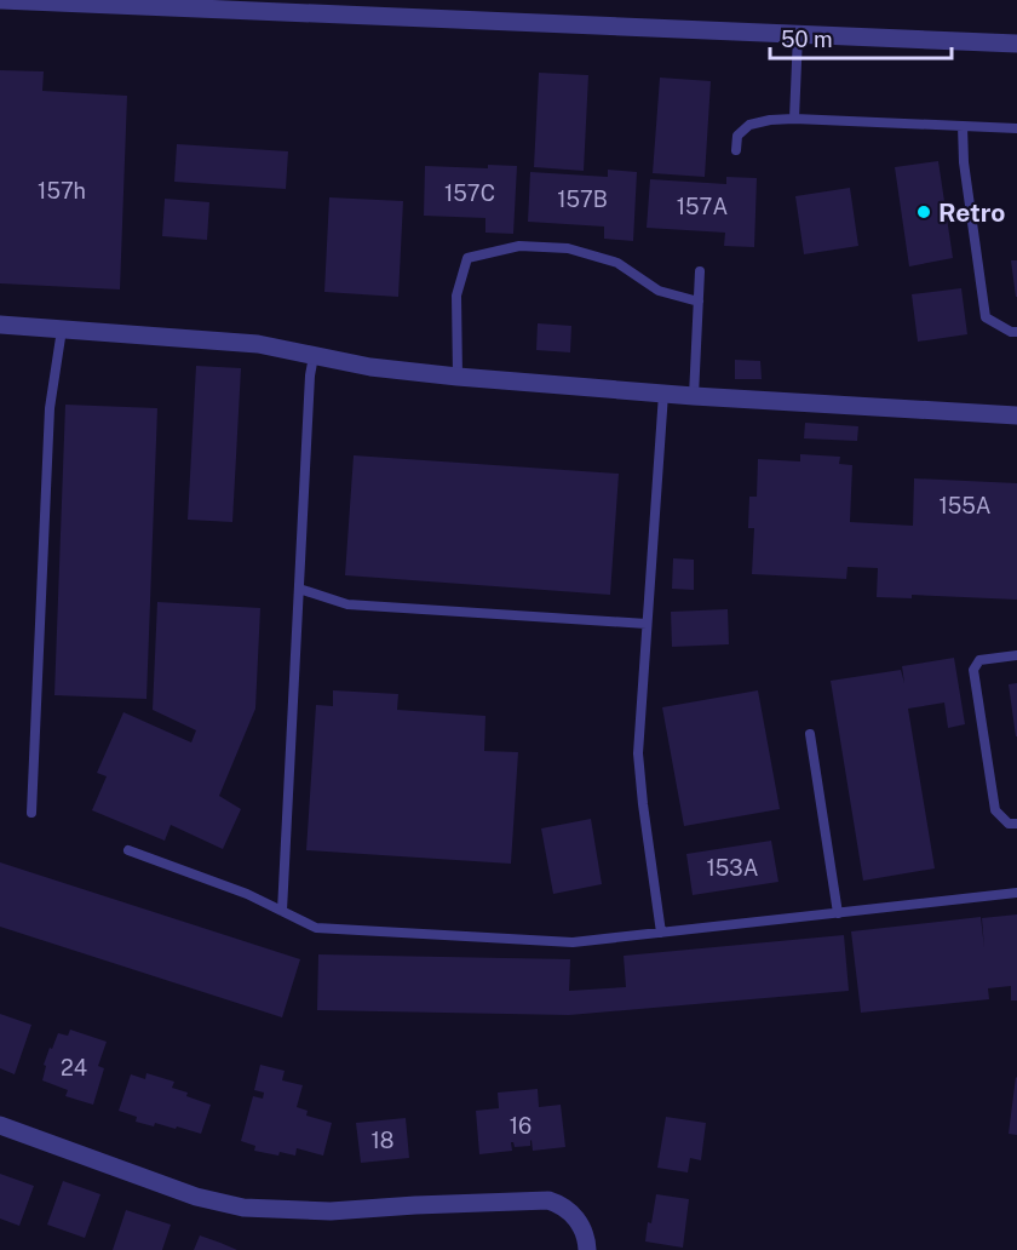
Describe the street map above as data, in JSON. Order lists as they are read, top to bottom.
{
  "places": ["Retro"],
  "house_numbers": [
    "157h",
    "157C",
    "157B",
    "157A",
    "155A",
    "153A",
    "24",
    "16",
    "18"
  ],
  "scale_bar": "50 m"
}
